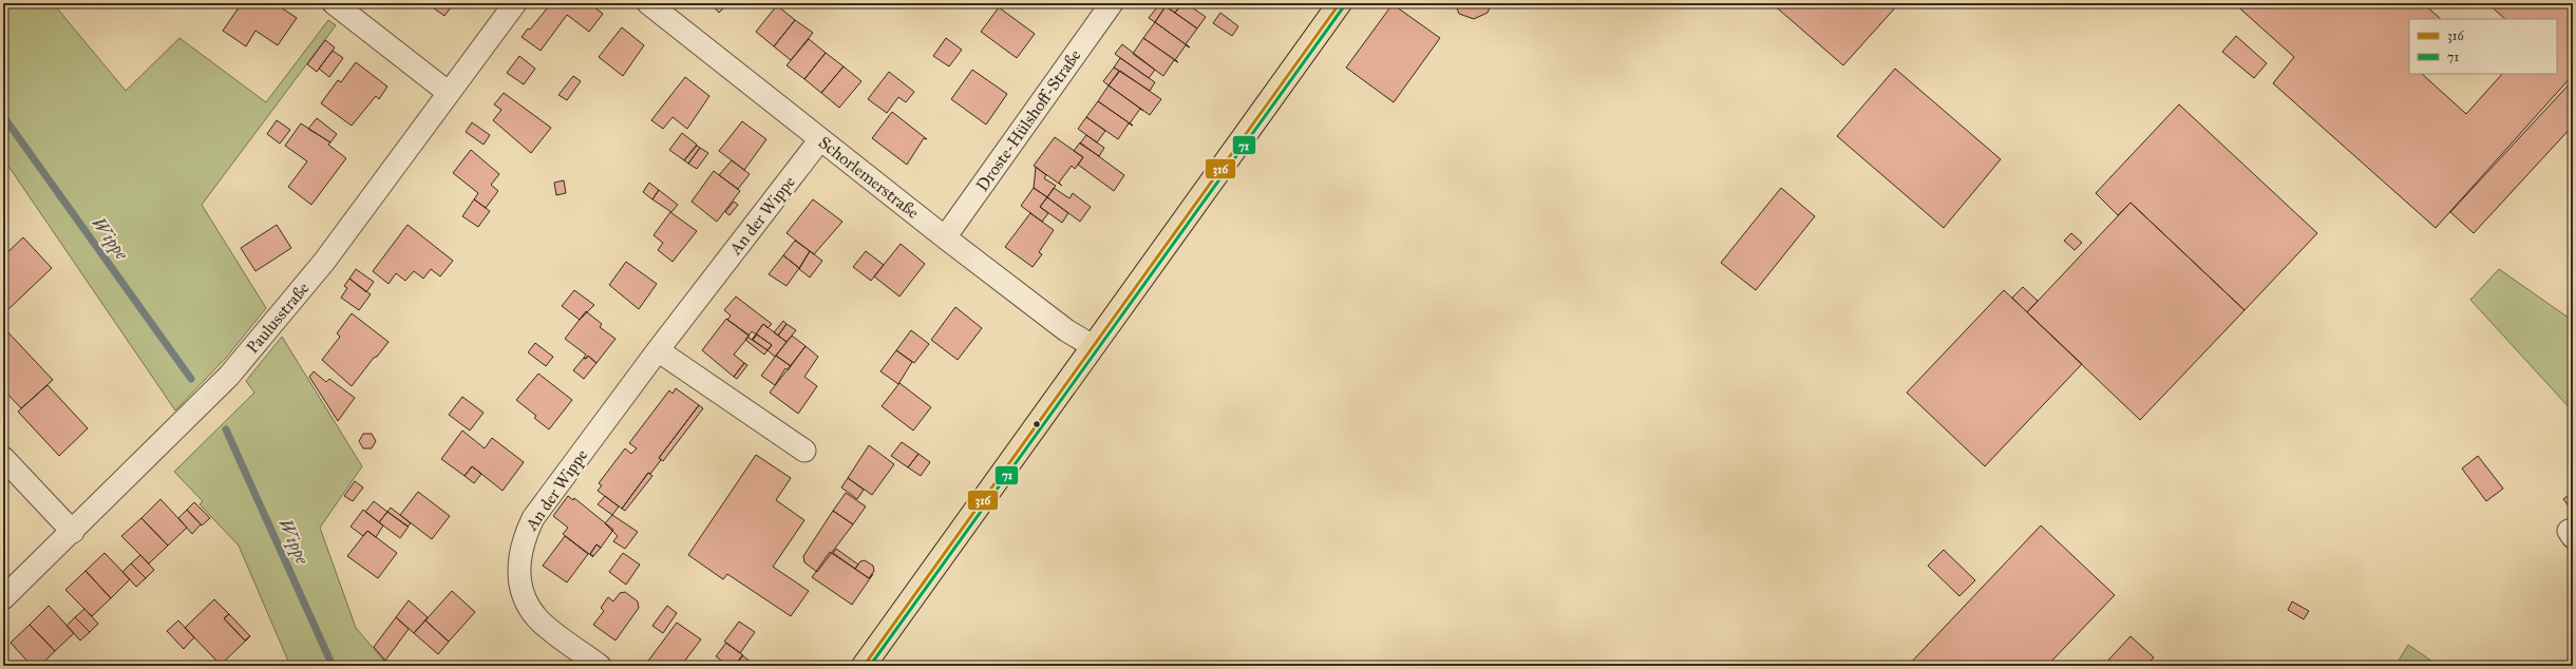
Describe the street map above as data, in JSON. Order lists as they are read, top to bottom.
{
  "streets": {
    "street": [
      "Droste-Hülshoff-Straße",
      "Schorlemerstraße",
      "An der Wippe",
      "Paulusstraße"
    ]
  },
  "crossings": [
    ["Droste-Hülshoff-Straße", "Schorlemerstraße"],
    ["Schorlemerstraße", "An der Wippe"]
  ],
  "water": ["Wippe"],
  "lines": ["transit line 316", "transit line 71"],
  "legend": ["316", "71"]
}
